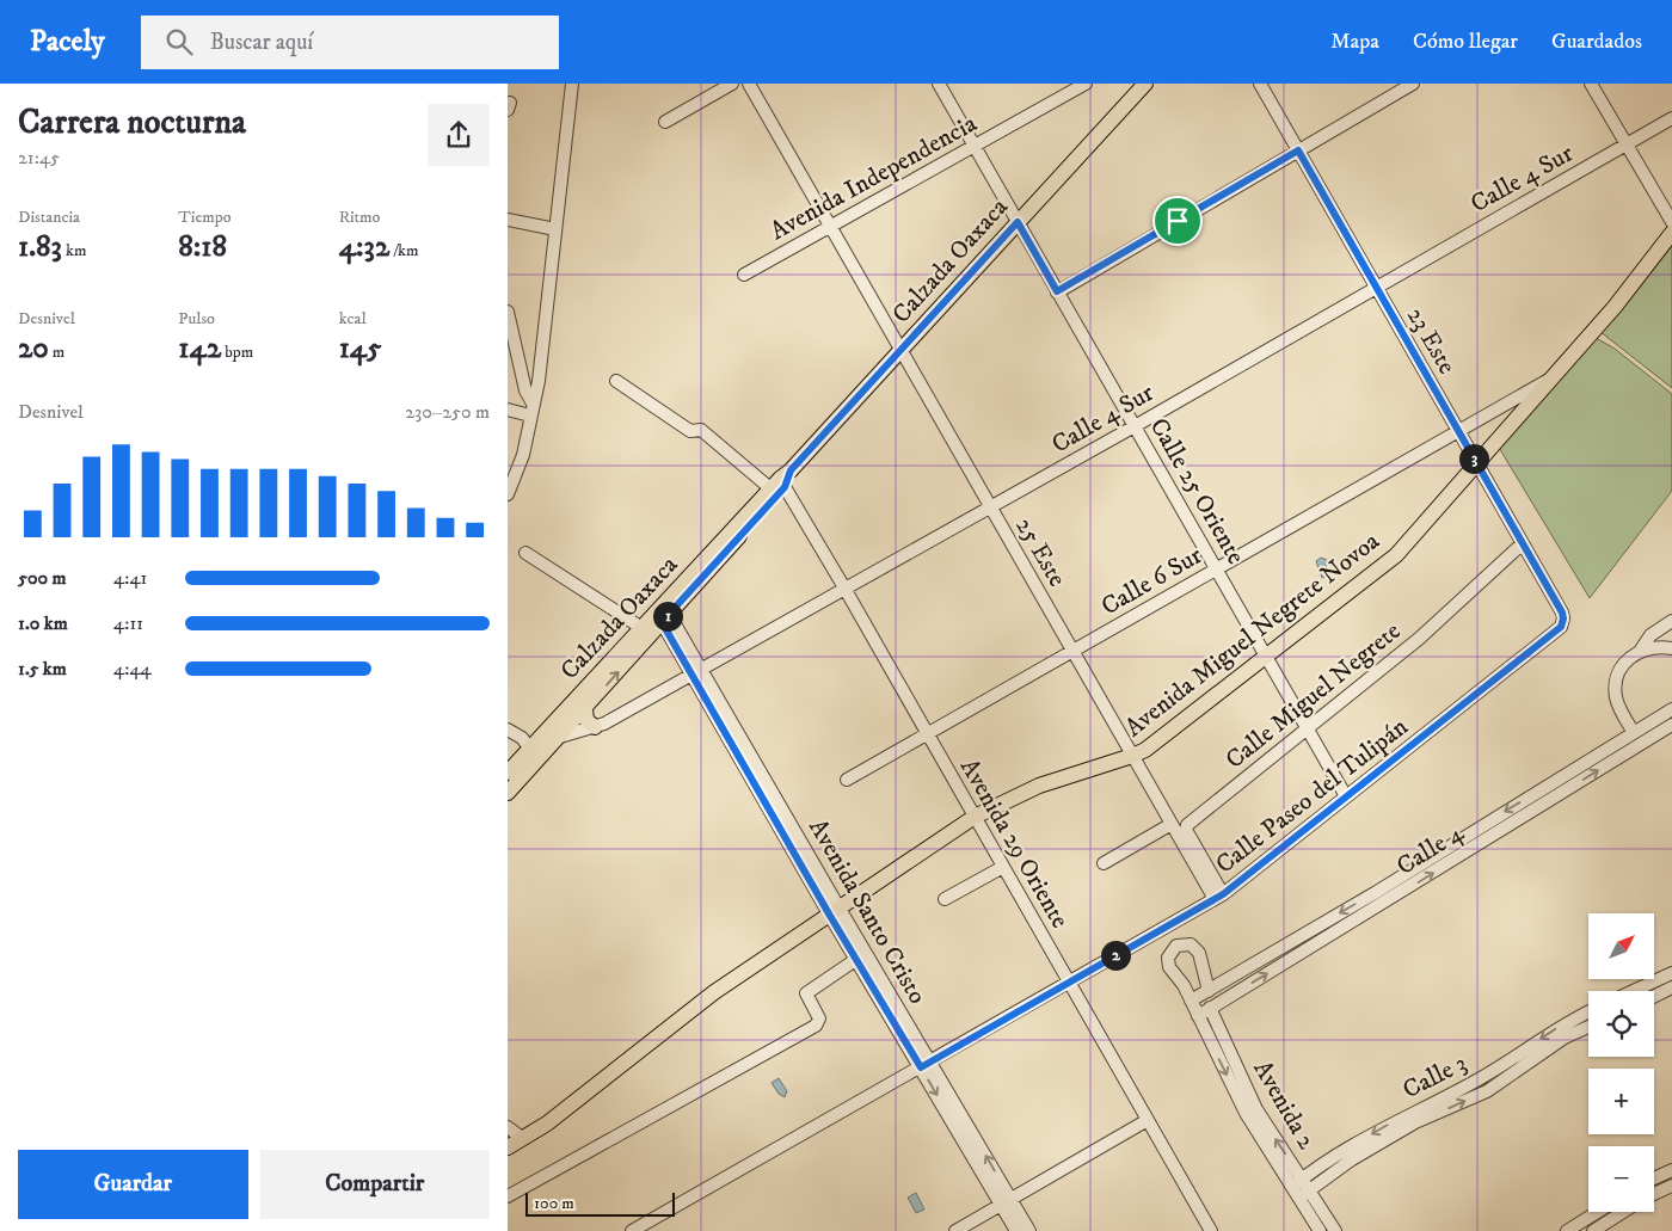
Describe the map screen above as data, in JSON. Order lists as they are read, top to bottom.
{
  "streets": {
    "main road": ["Calzada Oaxaca", "Avenida Miguel Negrete Novoa"],
    "street": [
      "Avenida Independencia",
      "Calle 4 Sur",
      "23 Este",
      "Calle 25 Oriente",
      "25 Este",
      "Calle 6 Sur",
      "Calle Miguel Negrete",
      "Calle Paseo del Tulipán",
      "Avenida 29 Oriente",
      "Calle 4",
      "Avenida Santo Cristo",
      "Calle 3",
      "Avenida 2"
    ]
  },
  "crossings": [
    ["Avenida Independencia", "Calle 25 Oriente"],
    ["Avenida Independencia", "25 Este"],
    ["Calle 4 Sur", "Calzada Oaxaca"],
    ["Calle 4 Sur", "23 Este"],
    ["Calle 4 Sur", "Calle 25 Oriente"],
    ["Calle 4 Sur", "25 Este"],
    ["Calle 4 Sur", "Avenida 29 Oriente"],
    ["Calle 4 Sur", "Avenida Santo Cristo"],
    ["Calzada Oaxaca", "Calle 25 Oriente"],
    ["Calzada Oaxaca", "25 Este"],
    ["Calzada Oaxaca", "Avenida 29 Oriente"],
    ["Calzada Oaxaca", "Avenida Santo Cristo"],
    ["23 Este", "Calle 6 Sur"],
    ["23 Este", "Avenida Miguel Negrete Novoa"],
    ["23 Este", "Calle Miguel Negrete"],
    ["23 Este", "Calle Paseo del Tulipán"],
    ["Calle 25 Oriente", "Calle 6 Sur"],
    ["Calle 25 Oriente", "Avenida Miguel Negrete Novoa"],
    ["Calle 25 Oriente", "Calle Miguel Negrete"],
    ["Calle 25 Oriente", "Calle Paseo del Tulipán"],
    ["25 Este", "Calle 6 Sur"],
    ["25 Este", "Avenida Miguel Negrete Novoa"],
    ["25 Este", "Calle Miguel Negrete"],
    ["25 Este", "Calle Paseo del Tulipán"],
    ["Calle 6 Sur", "Avenida Miguel Negrete Novoa"],
    ["Calle 6 Sur", "Avenida 29 Oriente"],
    ["Avenida Miguel Negrete Novoa", "Avenida 29 Oriente"],
    ["Avenida Miguel Negrete Novoa", "Avenida Santo Cristo"],
    ["Calle Miguel Negrete", "Calle Paseo del Tulipán"],
    ["Calle Paseo del Tulipán", "Avenida 29 Oriente"],
    ["Calle Paseo del Tulipán", "Avenida Santo Cristo"],
    ["Calle 4", "Avenida 2"],
    ["Calle 3", "Avenida 2"]
  ],
  "scale_bar": "100 m",
  "north": "top right",
  "page": {
    "header": "Pacely",
    "search": "Buscar aquí",
    "nav": ["Mapa", "Cómo llegar", "Guardados"],
    "heading": ["Carrera nocturna", "21:45"],
    "stats": [
      ["Distancia", "1.83 km"],
      ["Tiempo", "8:18"],
      ["Ritmo", "4:32 /km"],
      ["Desnivel", "20 m"],
      ["Pulso", "142 bpm"],
      ["kcal", "145"]
    ],
    "chart": ["Desnivel", "230–250 m"],
    "pins": ["3", "1", "2"],
    "list": [
      {
        "name": "500 m",
        "note": "4:41"
      },
      {
        "name": "1.0 km",
        "note": "4:11"
      },
      {
        "name": "1.5 km",
        "note": "4:44"
      }
    ],
    "map_buttons": ["+", "−"],
    "buttons": ["Guardar", "Compartir"],
    "scale": "100 m"
  }
}
